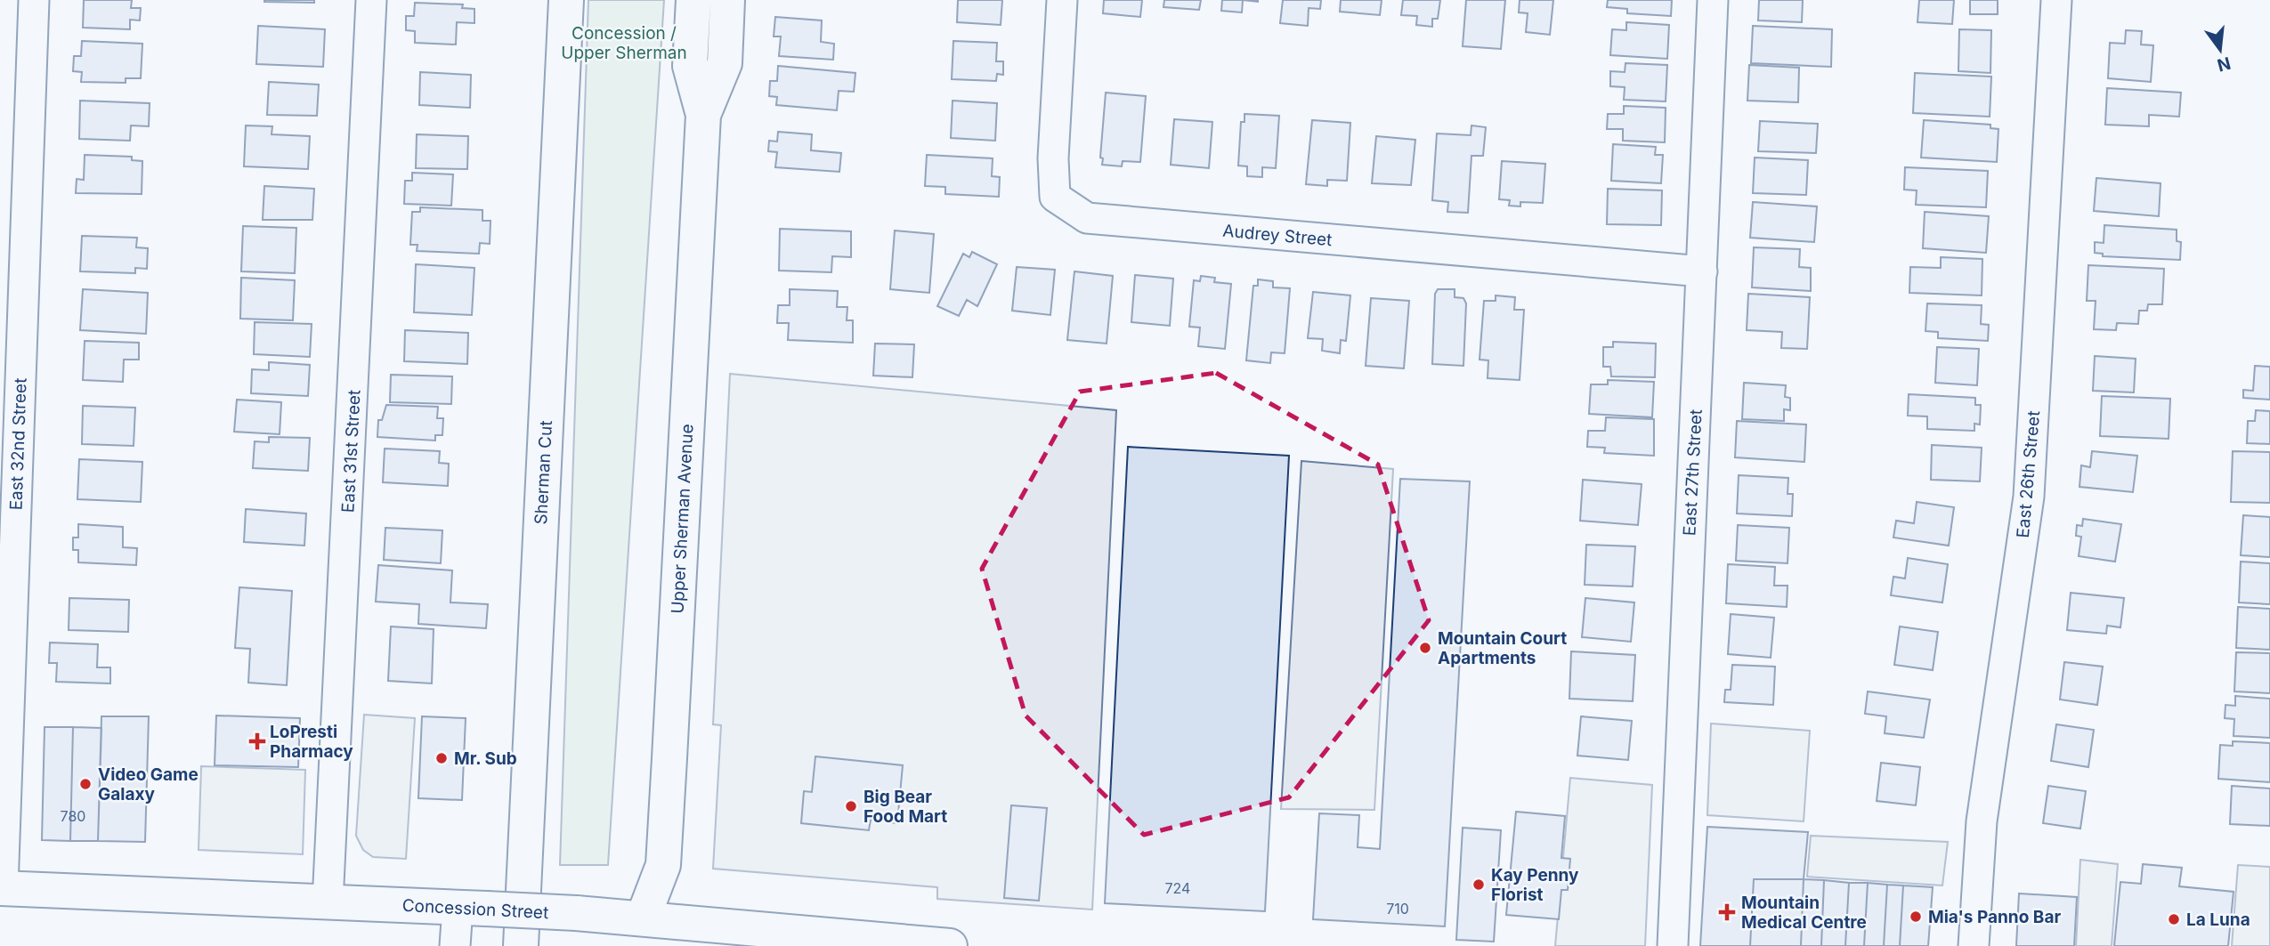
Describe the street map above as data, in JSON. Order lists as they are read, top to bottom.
{
  "streets": {
    "main road": ["Sherman Cut", "Upper Sherman Avenue", "Concession Street"],
    "street": [
      "Audrey Street",
      "East 32nd Street",
      "East 31st Street",
      "East 27th Street",
      "East 26th Street"
    ]
  },
  "crossings": [
    ["Audrey Street", "East 27th Street"],
    ["East 32nd Street", "Concession Street"],
    ["East 31st Street", "Concession Street"],
    ["Upper Sherman Avenue", "Concession Street"]
  ],
  "parks": ["Concession / Upper Sherman"],
  "places": {
    "other": [
      "Mountain Court Apartments",
      "Mr. Sub",
      "Video Game Galaxy",
      "Big Bear Food Mart",
      "Kay Penny Florist",
      "Mia's Panno Bar",
      "La Luna"
    ],
    "health": ["LoPresti Pharmacy", "Mountain Medical Centre"]
  },
  "house_numbers": ["780", "724", "710"],
  "north": "bottom"
}
